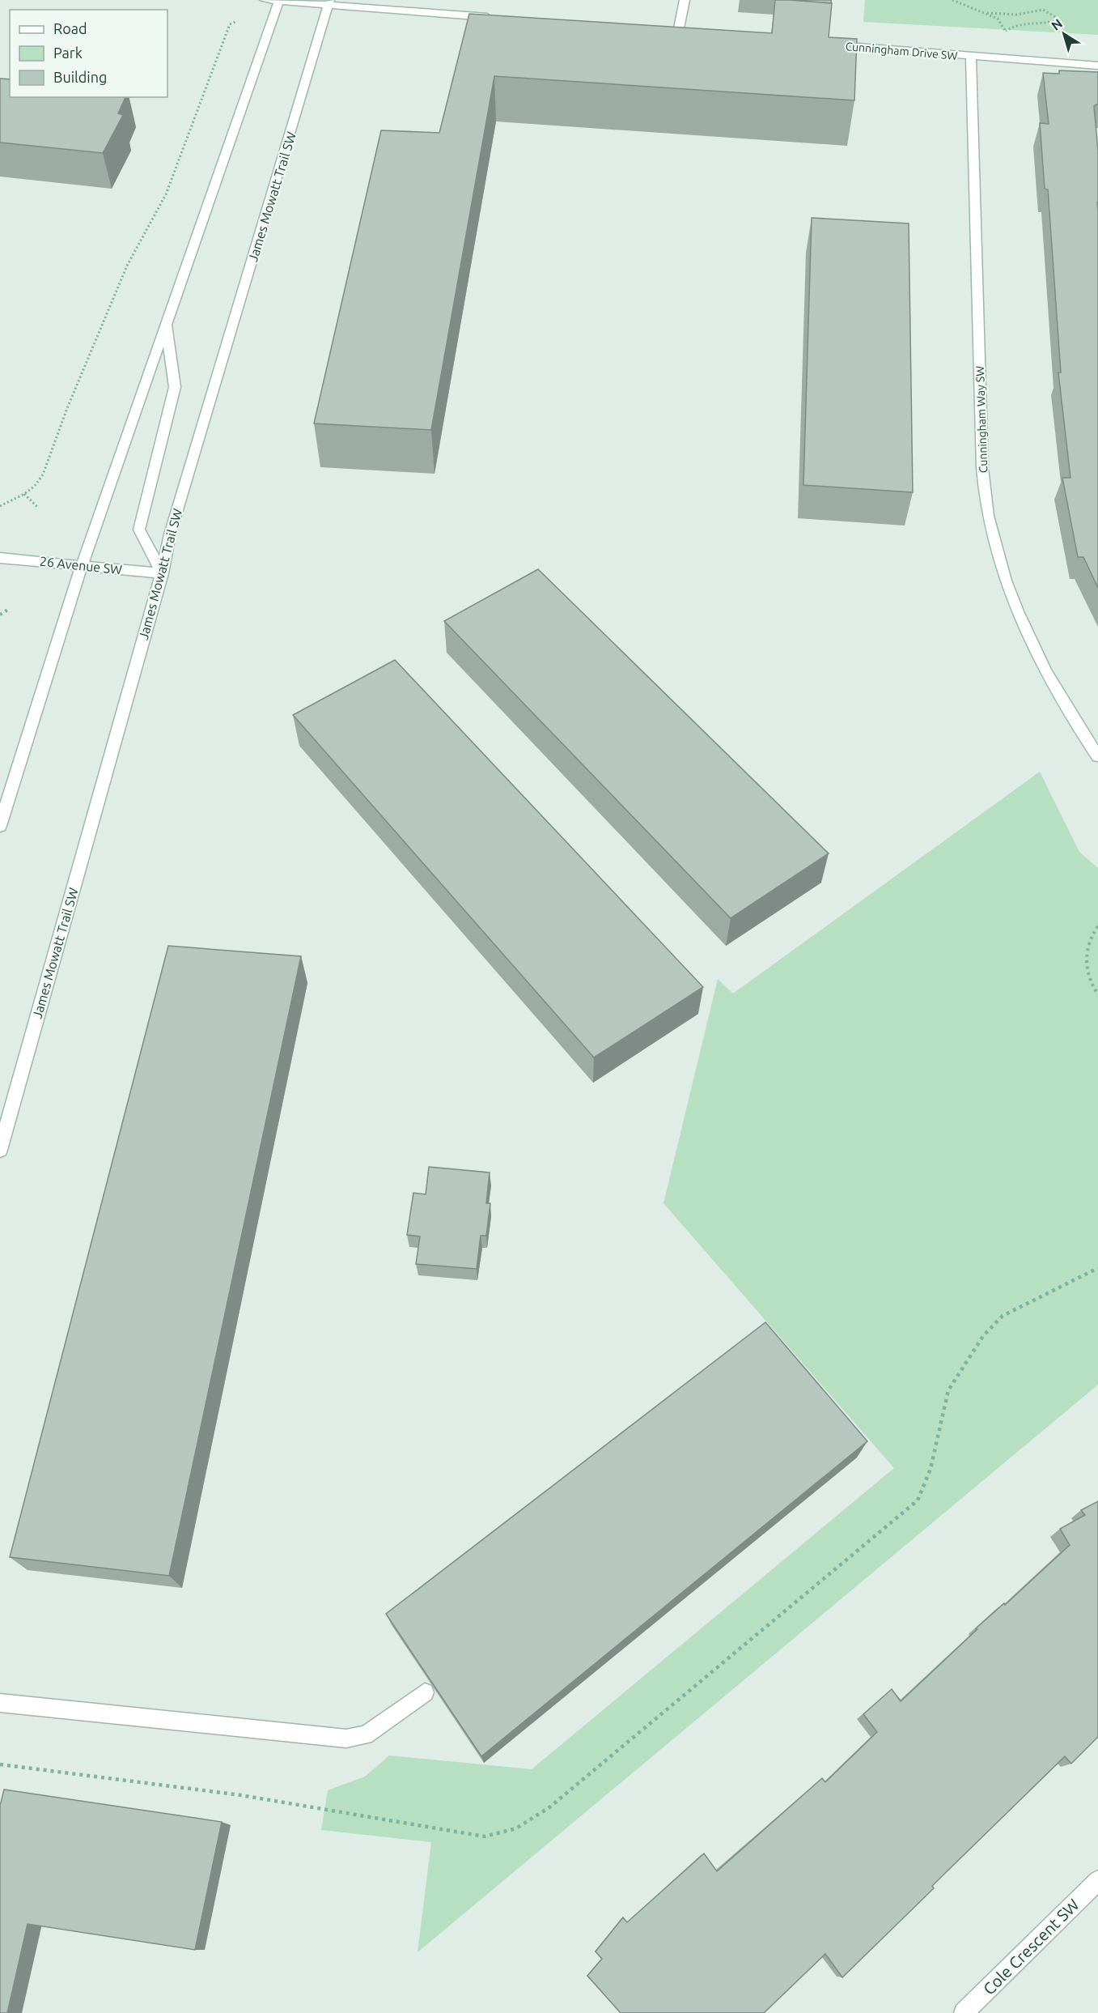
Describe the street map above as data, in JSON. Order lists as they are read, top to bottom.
{
  "streets": {
    "main road": [
      "Cunningham Drive SW",
      "James Mowatt Trail SW",
      "Cunningham Way SW",
      "26 Avenue SW",
      "Cole Crescent SW"
    ]
  },
  "crossings": [
    ["Cunningham Drive SW", "Cunningham Way SW"],
    ["James Mowatt Trail SW", "26 Avenue SW"]
  ],
  "legend": ["Road", "Park", "Building"],
  "north": "top left"
}
